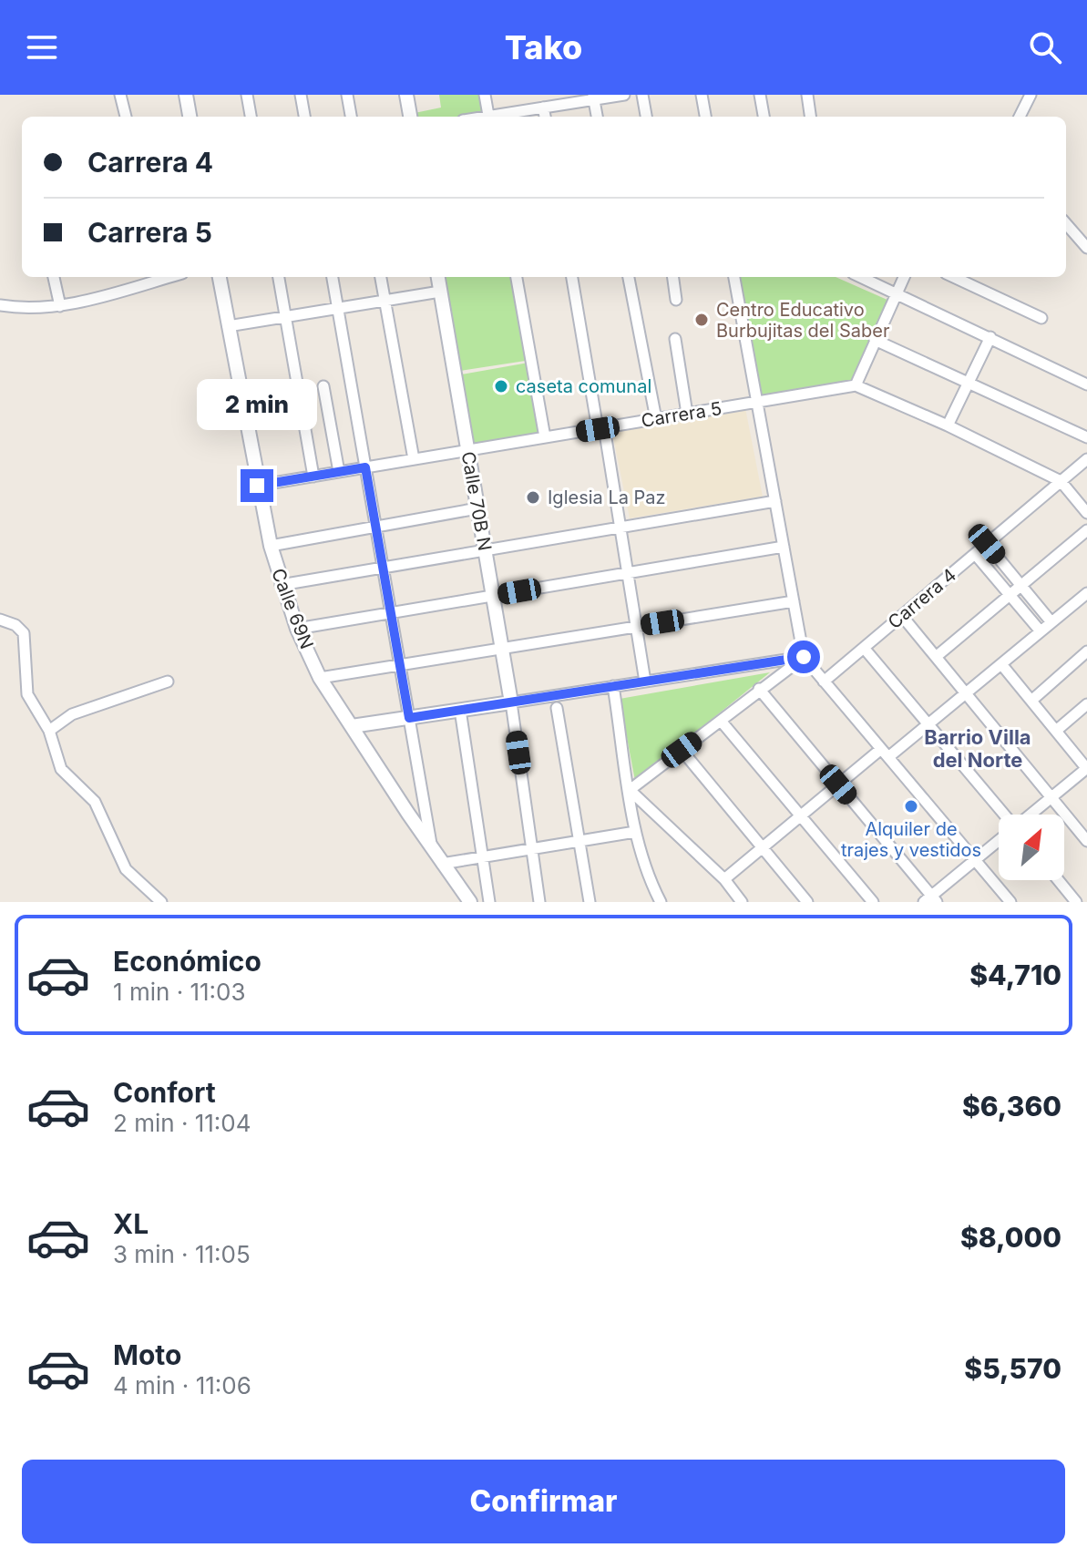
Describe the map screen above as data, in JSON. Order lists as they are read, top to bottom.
{
  "streets": {
    "street": [
      "Carrera 5",
      "Calle 70B N",
      "Carrera 4",
      "Calle 69N"
    ]
  },
  "crossings": [
    ["Carrera 5", "Calle 70B N"],
    ["Carrera 5", "Calle 69N"]
  ],
  "districts": ["Barrio Villa del Norte"],
  "places": [
    "Centro Educativo Burbujitas del Saber",
    "caseta comunal",
    "Iglesia La Paz",
    "Alquiler de trajes y vestidos"
  ],
  "north": "top right",
  "page": {
    "header": "Tako",
    "banner": ["Carrera 4", "Carrera 5"],
    "bubble": "2 min",
    "list": [
      {
        "name": "Económico",
        "note": "1 min · 11:03",
        "value": "$4,710"
      },
      {
        "name": "Confort",
        "note": "2 min · 11:04",
        "value": "$6,360"
      },
      {
        "name": "XL",
        "note": "3 min · 11:05",
        "value": "$8,000"
      },
      {
        "name": "Moto",
        "note": "4 min · 11:06",
        "value": "$5,570"
      }
    ],
    "buttons": "Confirmar"
  }
}
